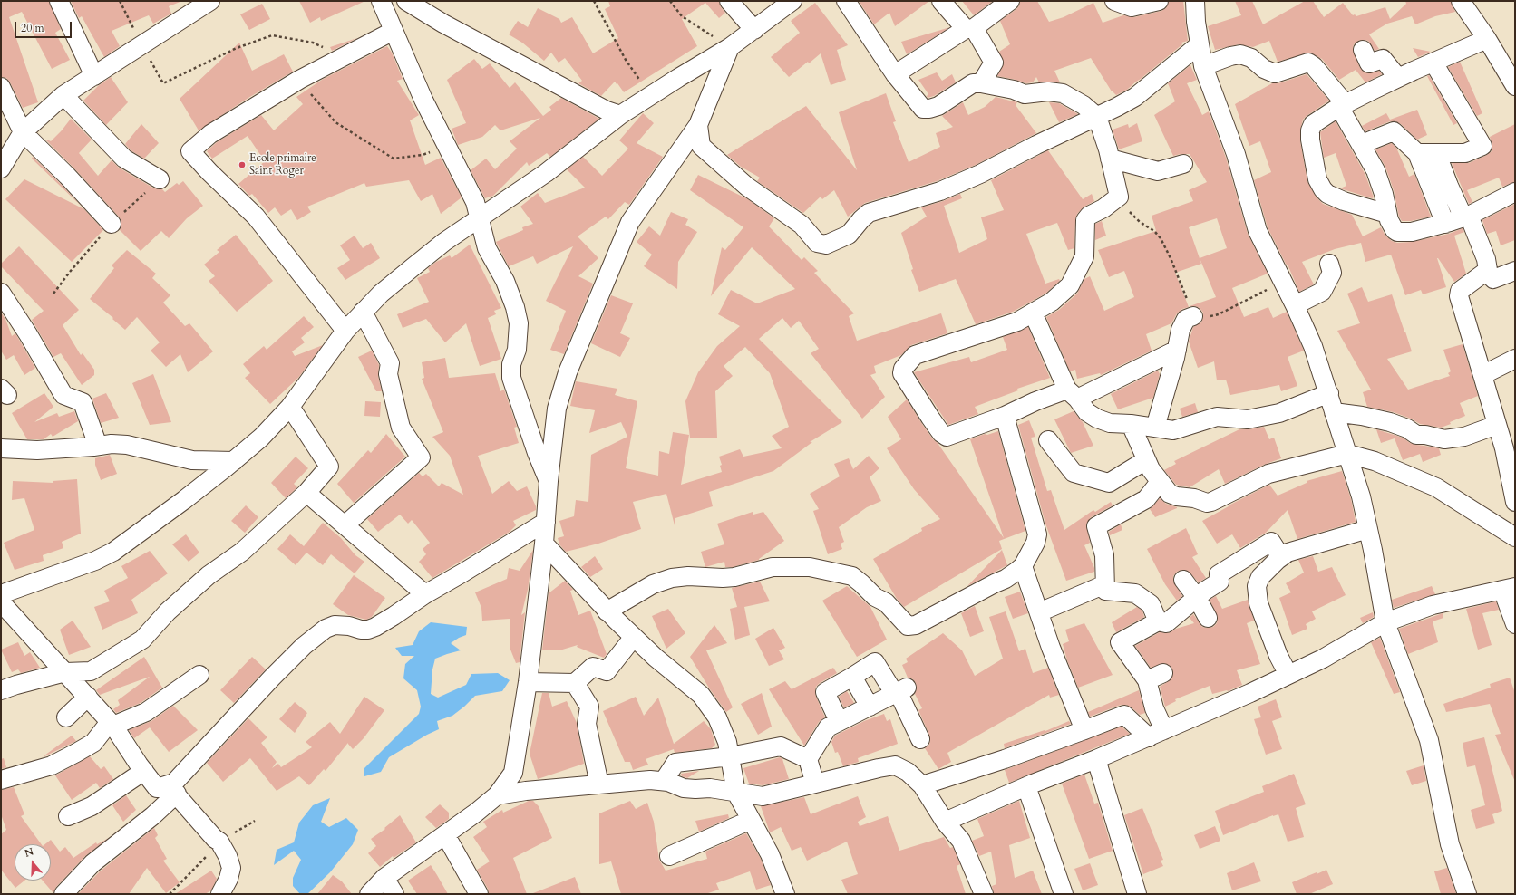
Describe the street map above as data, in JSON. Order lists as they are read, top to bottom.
{
  "places": ["Ecole primaire Saint Roger"],
  "scale_bar": "20 m",
  "north": "top"
}
